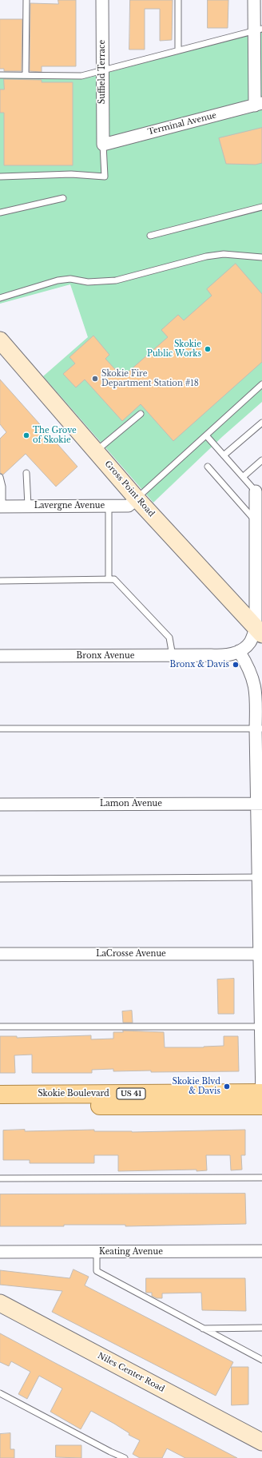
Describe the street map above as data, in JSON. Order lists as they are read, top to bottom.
{
  "streets": {
    "main road": [
      "Gross Point Road",
      "Skokie Boulevard",
      "US 41",
      "Niles Center Road"
    ],
    "street": [
      "Suffield Terrace",
      "Terminal Avenue",
      "Lavergne Avenue",
      "Bronx Avenue",
      "Lamon Avenue",
      "LaCrosse Avenue",
      "Keating Avenue"
    ]
  },
  "crossings": [
    ["Suffield Terrace", "Terminal Avenue"],
    ["Gross Point Road", "Lavergne Avenue"],
    ["Gross Point Road", "Bronx Avenue"]
  ],
  "places": [
    "Skokie Public Works",
    "Skokie Fire Department Station #18",
    "The Grove of Skokie",
    "Bronx & Davis",
    "Skokie Blvd & Davis"
  ]
}
